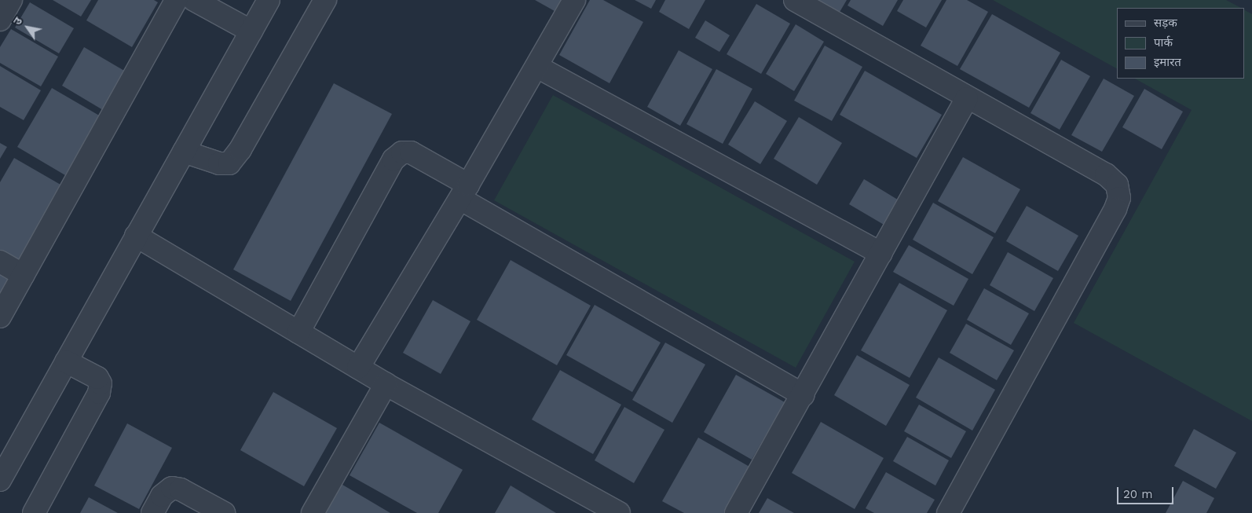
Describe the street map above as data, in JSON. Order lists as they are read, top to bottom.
{
  "legend": ["सड़क", "पार्क", "इमारत"],
  "scale_bar": "20 m",
  "north": "top left"
}
